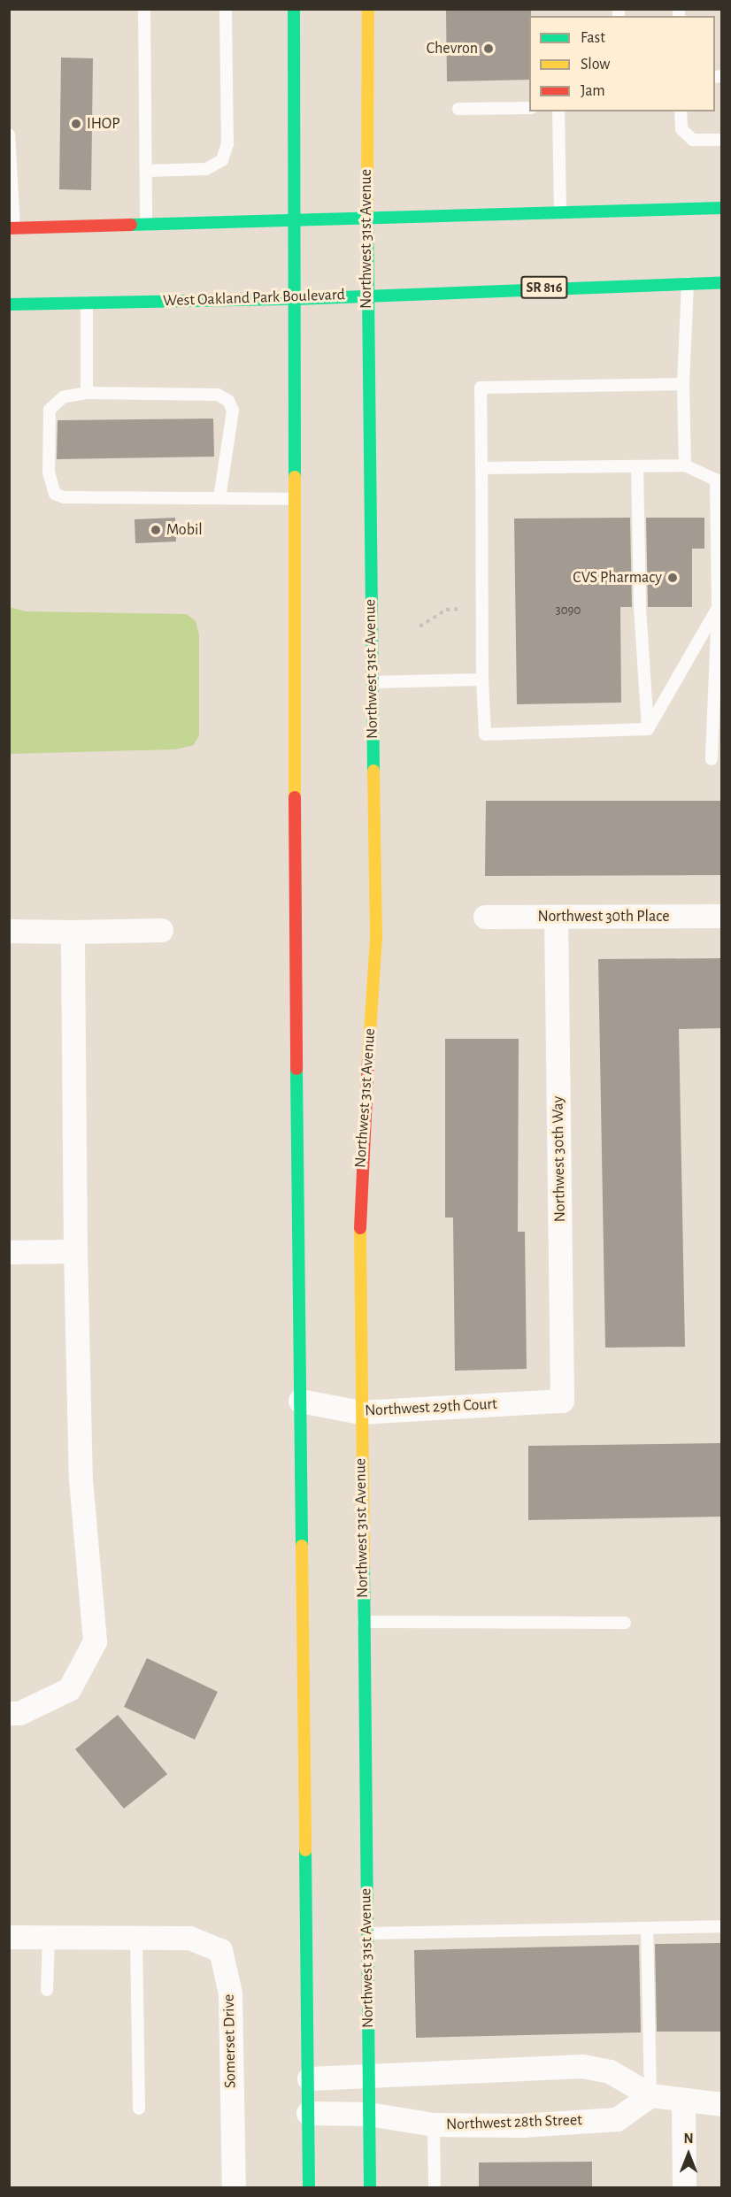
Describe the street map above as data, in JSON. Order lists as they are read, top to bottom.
{
  "streets": {
    "main road": ["Northwest 31st Avenue", "SR 816", "West Oakland Park Boulevard"],
    "street": [
      "Northwest 30th Place",
      "Northwest 30th Way",
      "Northwest 29th Court",
      "Somerset Drive",
      "Northwest 28th Street"
    ]
  },
  "crossings": [
    ["Northwest 31st Avenue", "West Oakland Park Boulevard"],
    ["Northwest 31st Avenue", "Northwest 29th Court"],
    ["Northwest 31st Avenue", "Northwest 28th Street"],
    ["Northwest 30th Place", "Northwest 30th Way"],
    ["Northwest 30th Way", "Northwest 29th Court"]
  ],
  "places": [
    "Chevron",
    "IHOP",
    "Mobil",
    "CVS Pharmacy"
  ],
  "house_numbers": ["3090"],
  "legend": ["Fast", "Slow", "Jam"],
  "north": "top"
}
